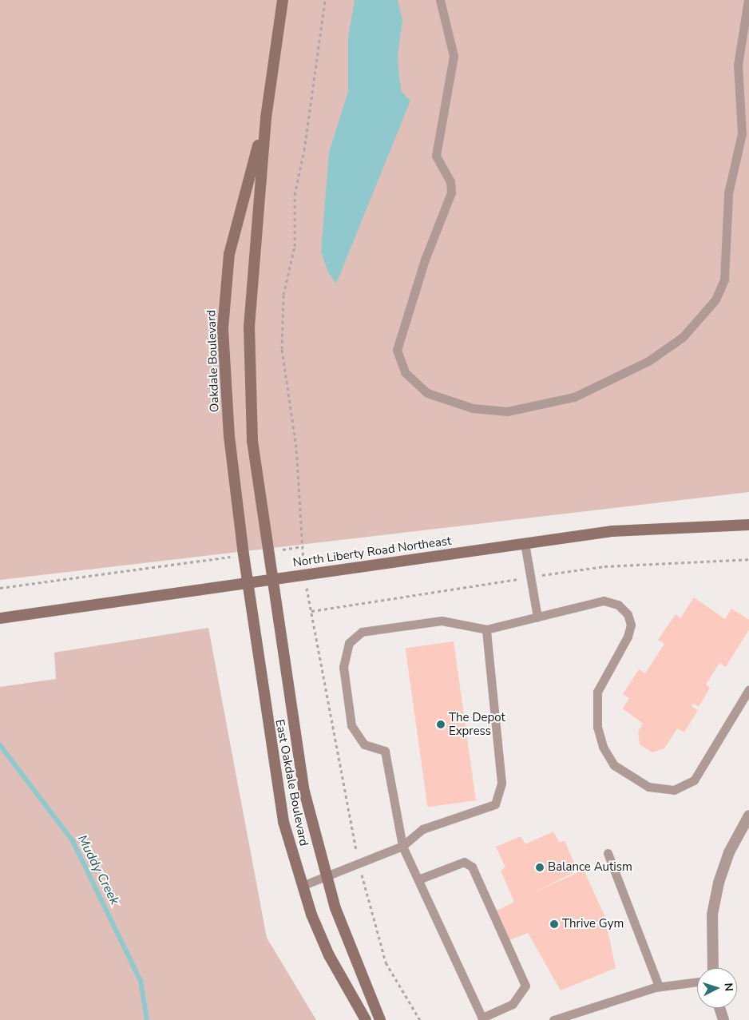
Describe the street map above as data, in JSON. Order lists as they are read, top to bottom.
{
  "streets": {
    "main road": ["Oakdale Boulevard", "North Liberty Road Northeast", "East Oakdale Boulevard"]
  },
  "crossings": [
    ["Oakdale Boulevard", "North Liberty Road Northeast"],
    ["Oakdale Boulevard", "East Oakdale Boulevard"],
    ["North Liberty Road Northeast", "East Oakdale Boulevard"]
  ],
  "water": ["Muddy Creek"],
  "places": ["The Depot Express", "Balance Autism", "Thrive Gym"],
  "north": "right"
}
